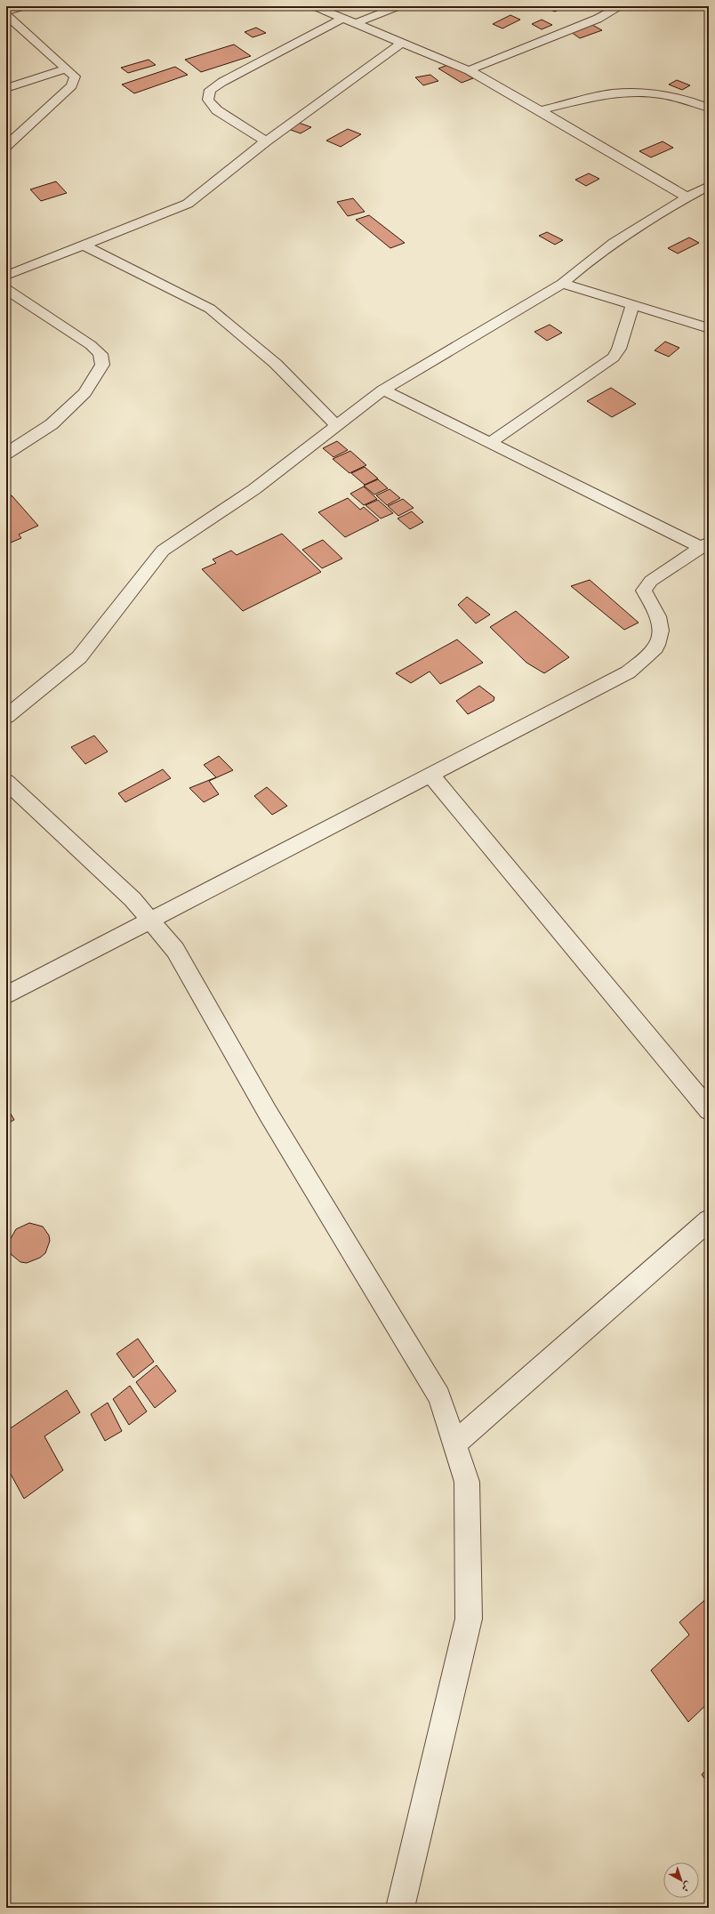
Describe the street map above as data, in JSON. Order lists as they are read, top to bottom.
{
  "north": "bottom right"
}
